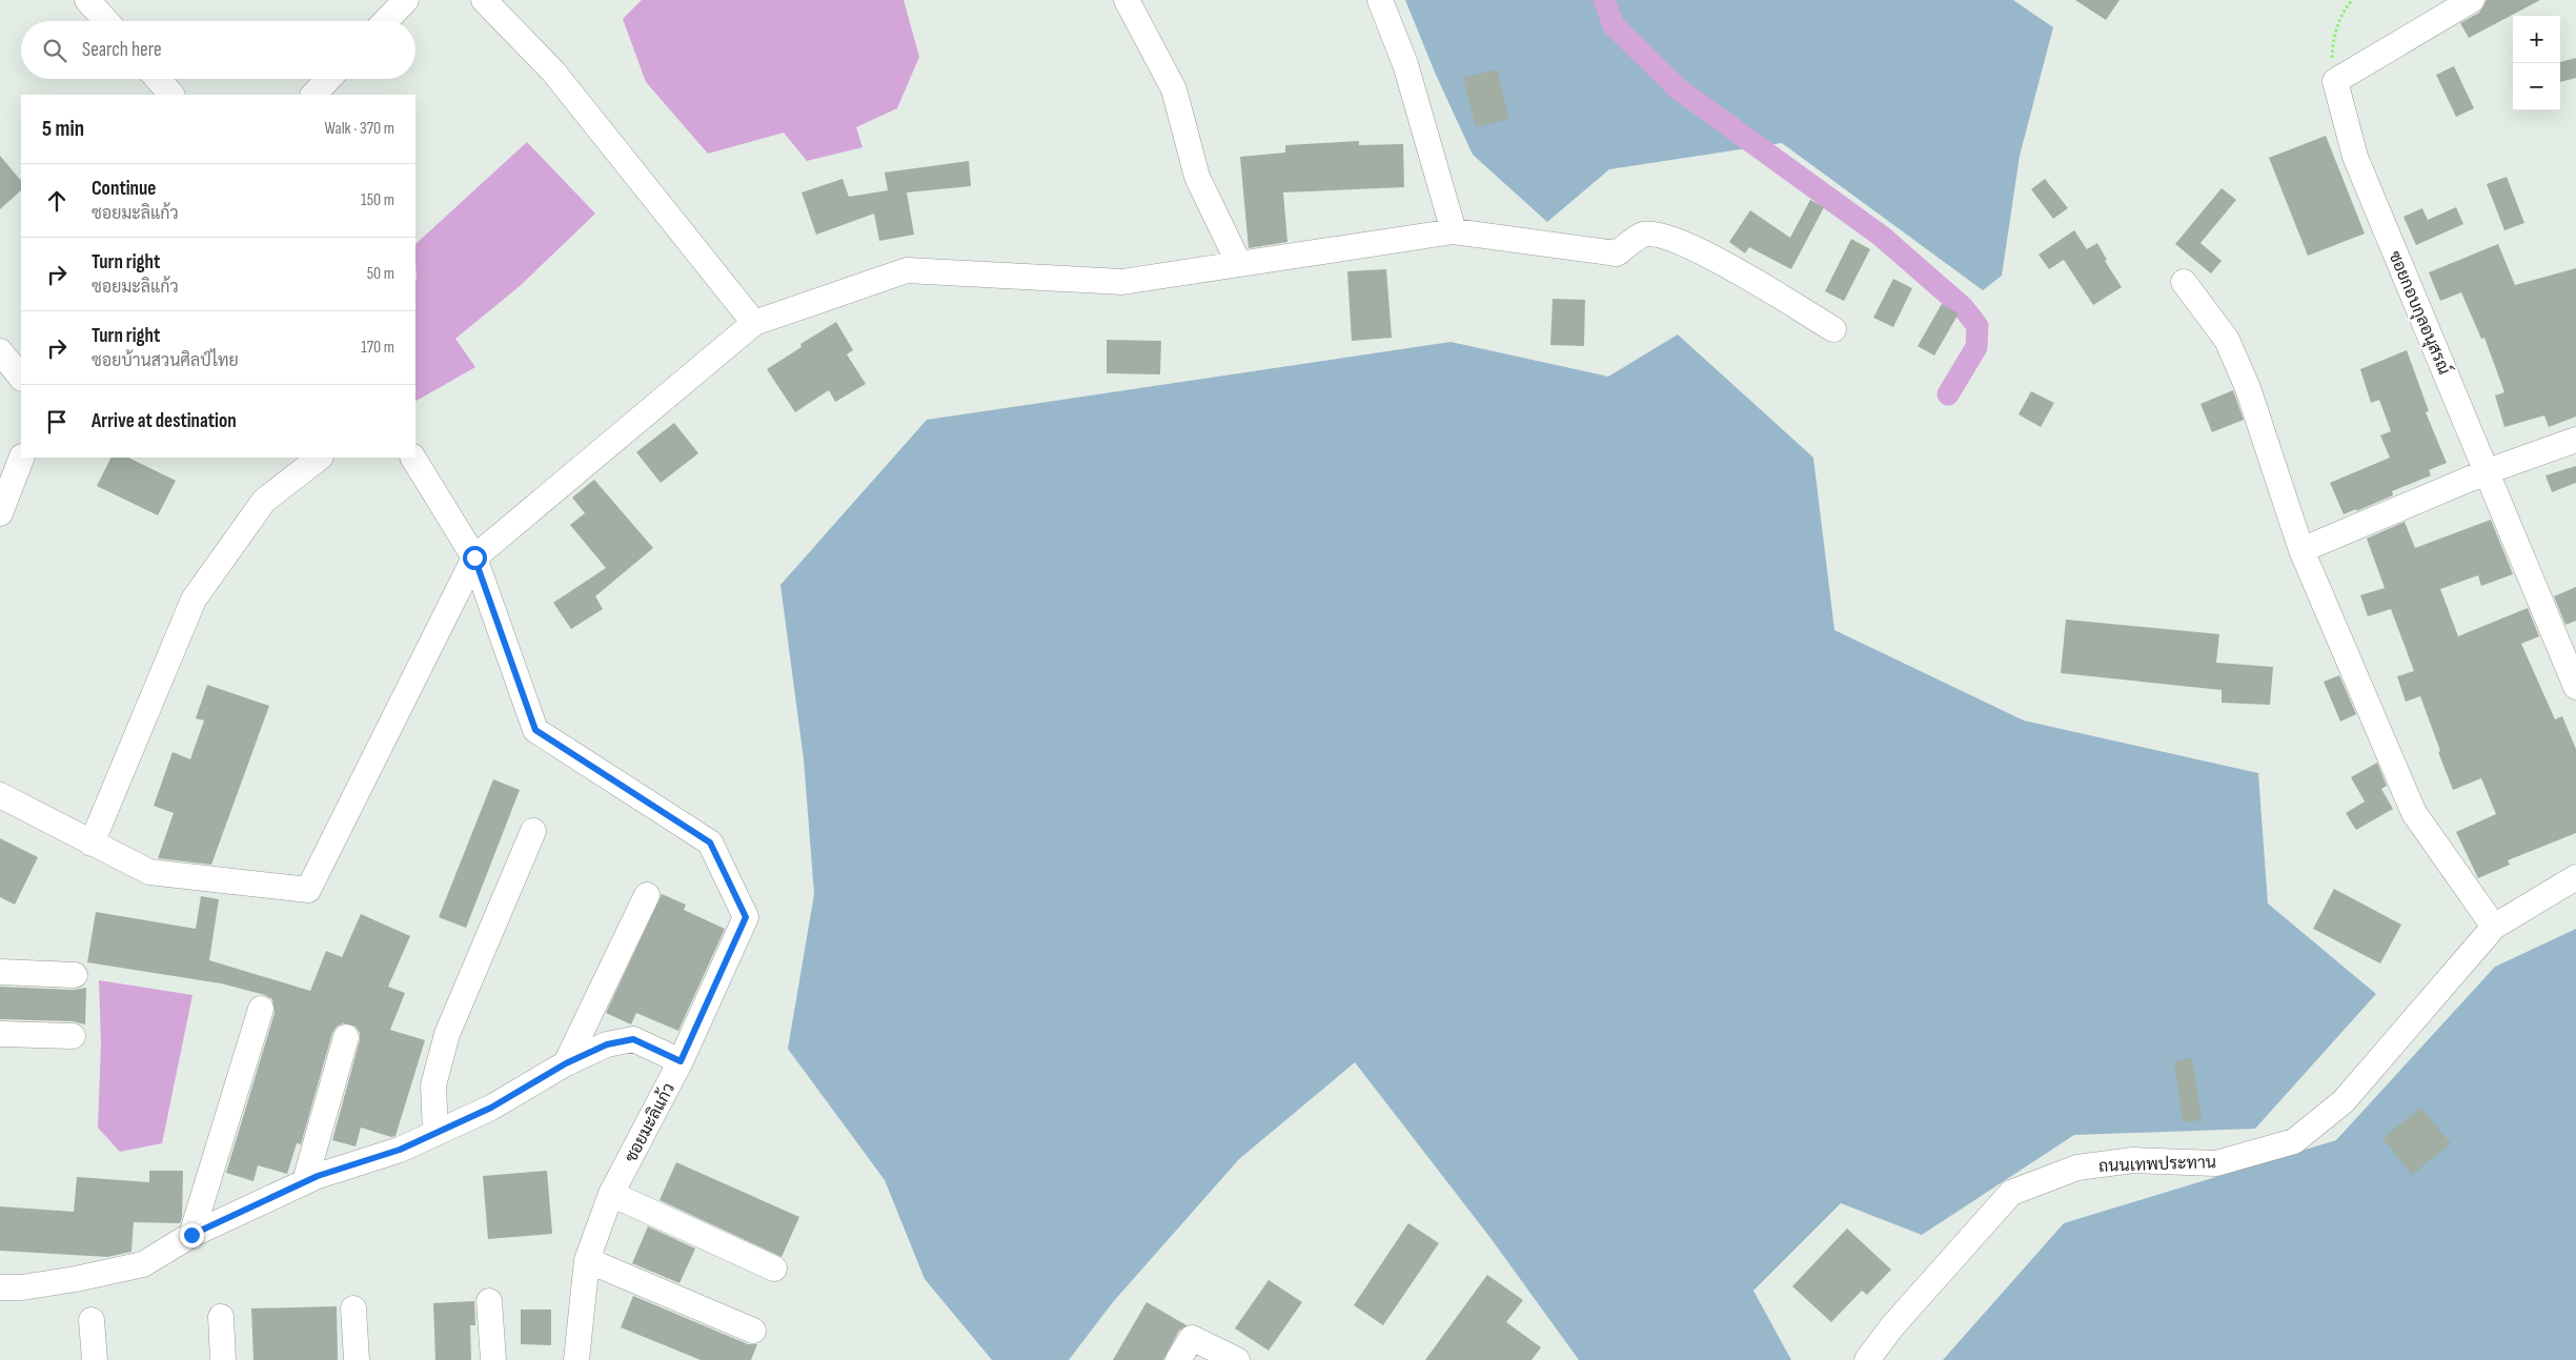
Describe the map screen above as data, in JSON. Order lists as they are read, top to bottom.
{
  "streets": {
    "street": ["ซอยกอบกุลอนุสรณ์", "ซอยมะลิแก้ว", "ถนนเทพประทาน"]
  },
  "page": {
    "map_buttons": ["+", "−"],
    "search": "Search here",
    "heading": ["5 min", "Walk · 370 m"],
    "list": [
      ["Continue", "ซอยมะลิแก้ว", "150 m"],
      ["Turn right", "ซอยมะลิแก้ว", "50 m"],
      ["Turn right", "ซอยบ้านสวนศิลป์ไทย", "170 m"],
      "Arrive at destination"
    ]
  }
}
